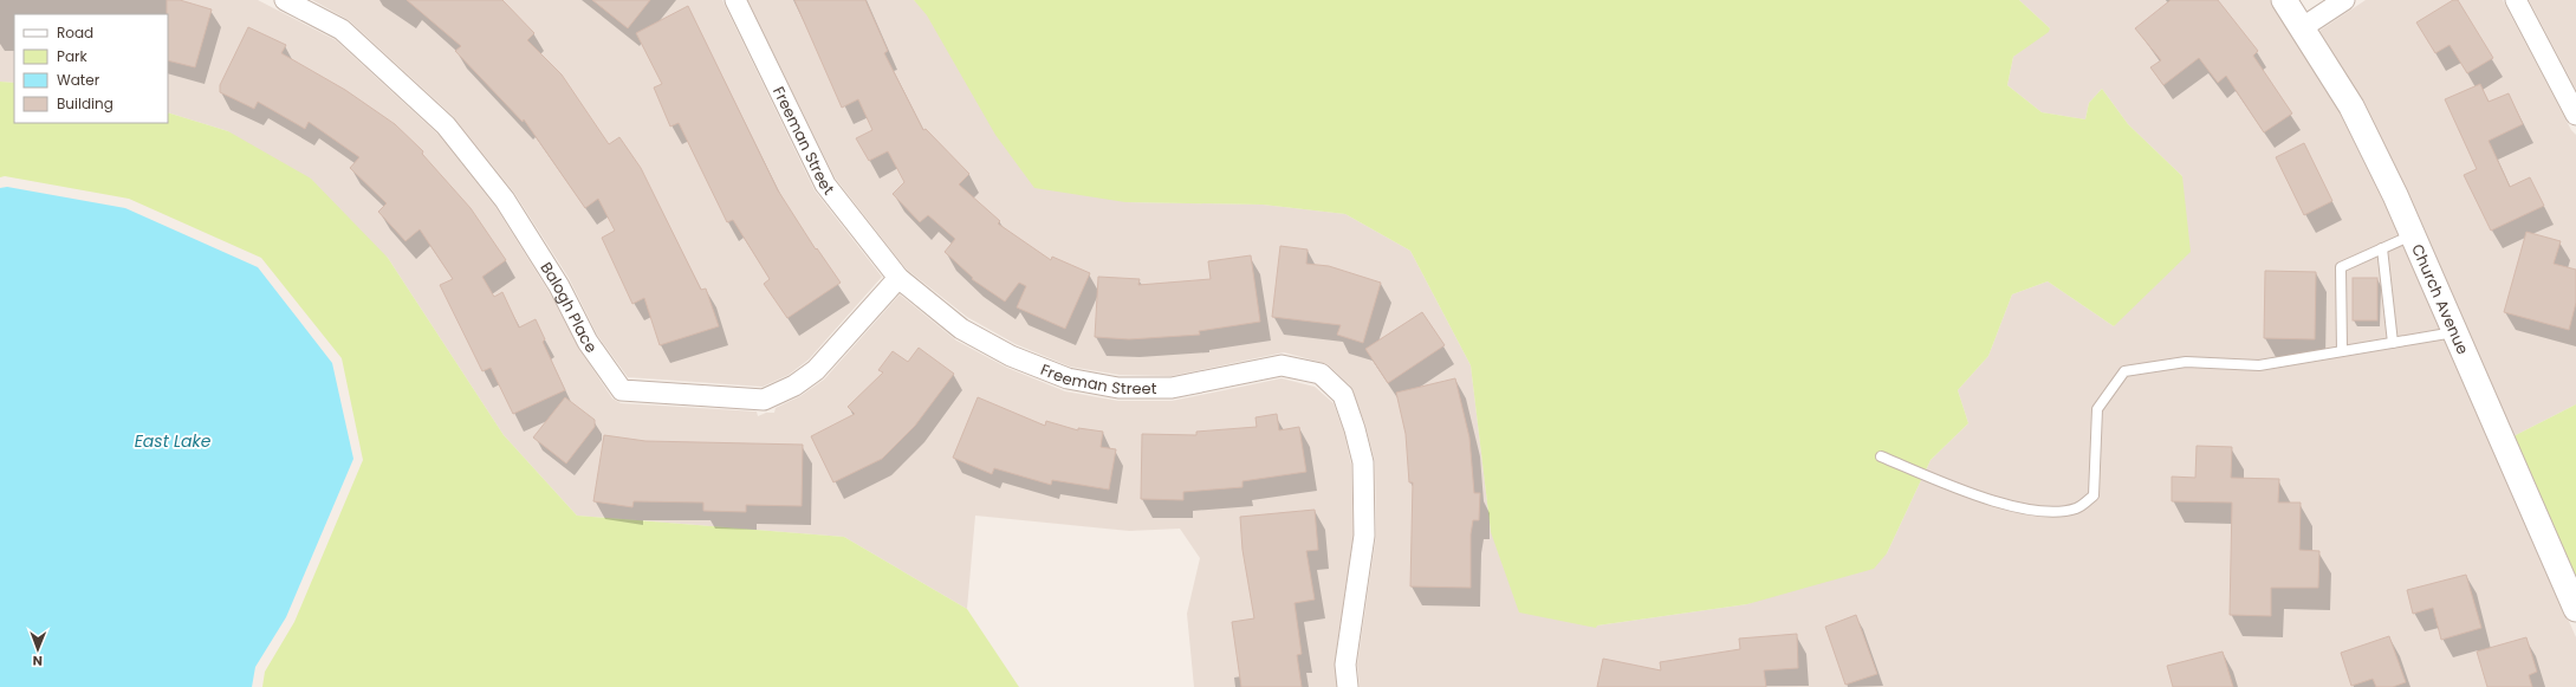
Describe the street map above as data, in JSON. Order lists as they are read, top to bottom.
{
  "streets": {
    "street": ["Freeman Street", "Church Avenue", "Balogh Place"]
  },
  "crossings": [
    ["Freeman Street", "Balogh Place"]
  ],
  "water": ["East Lake"],
  "legend": [
    "Road",
    "Park",
    "Water",
    "Building"
  ],
  "north": "bottom"
}
